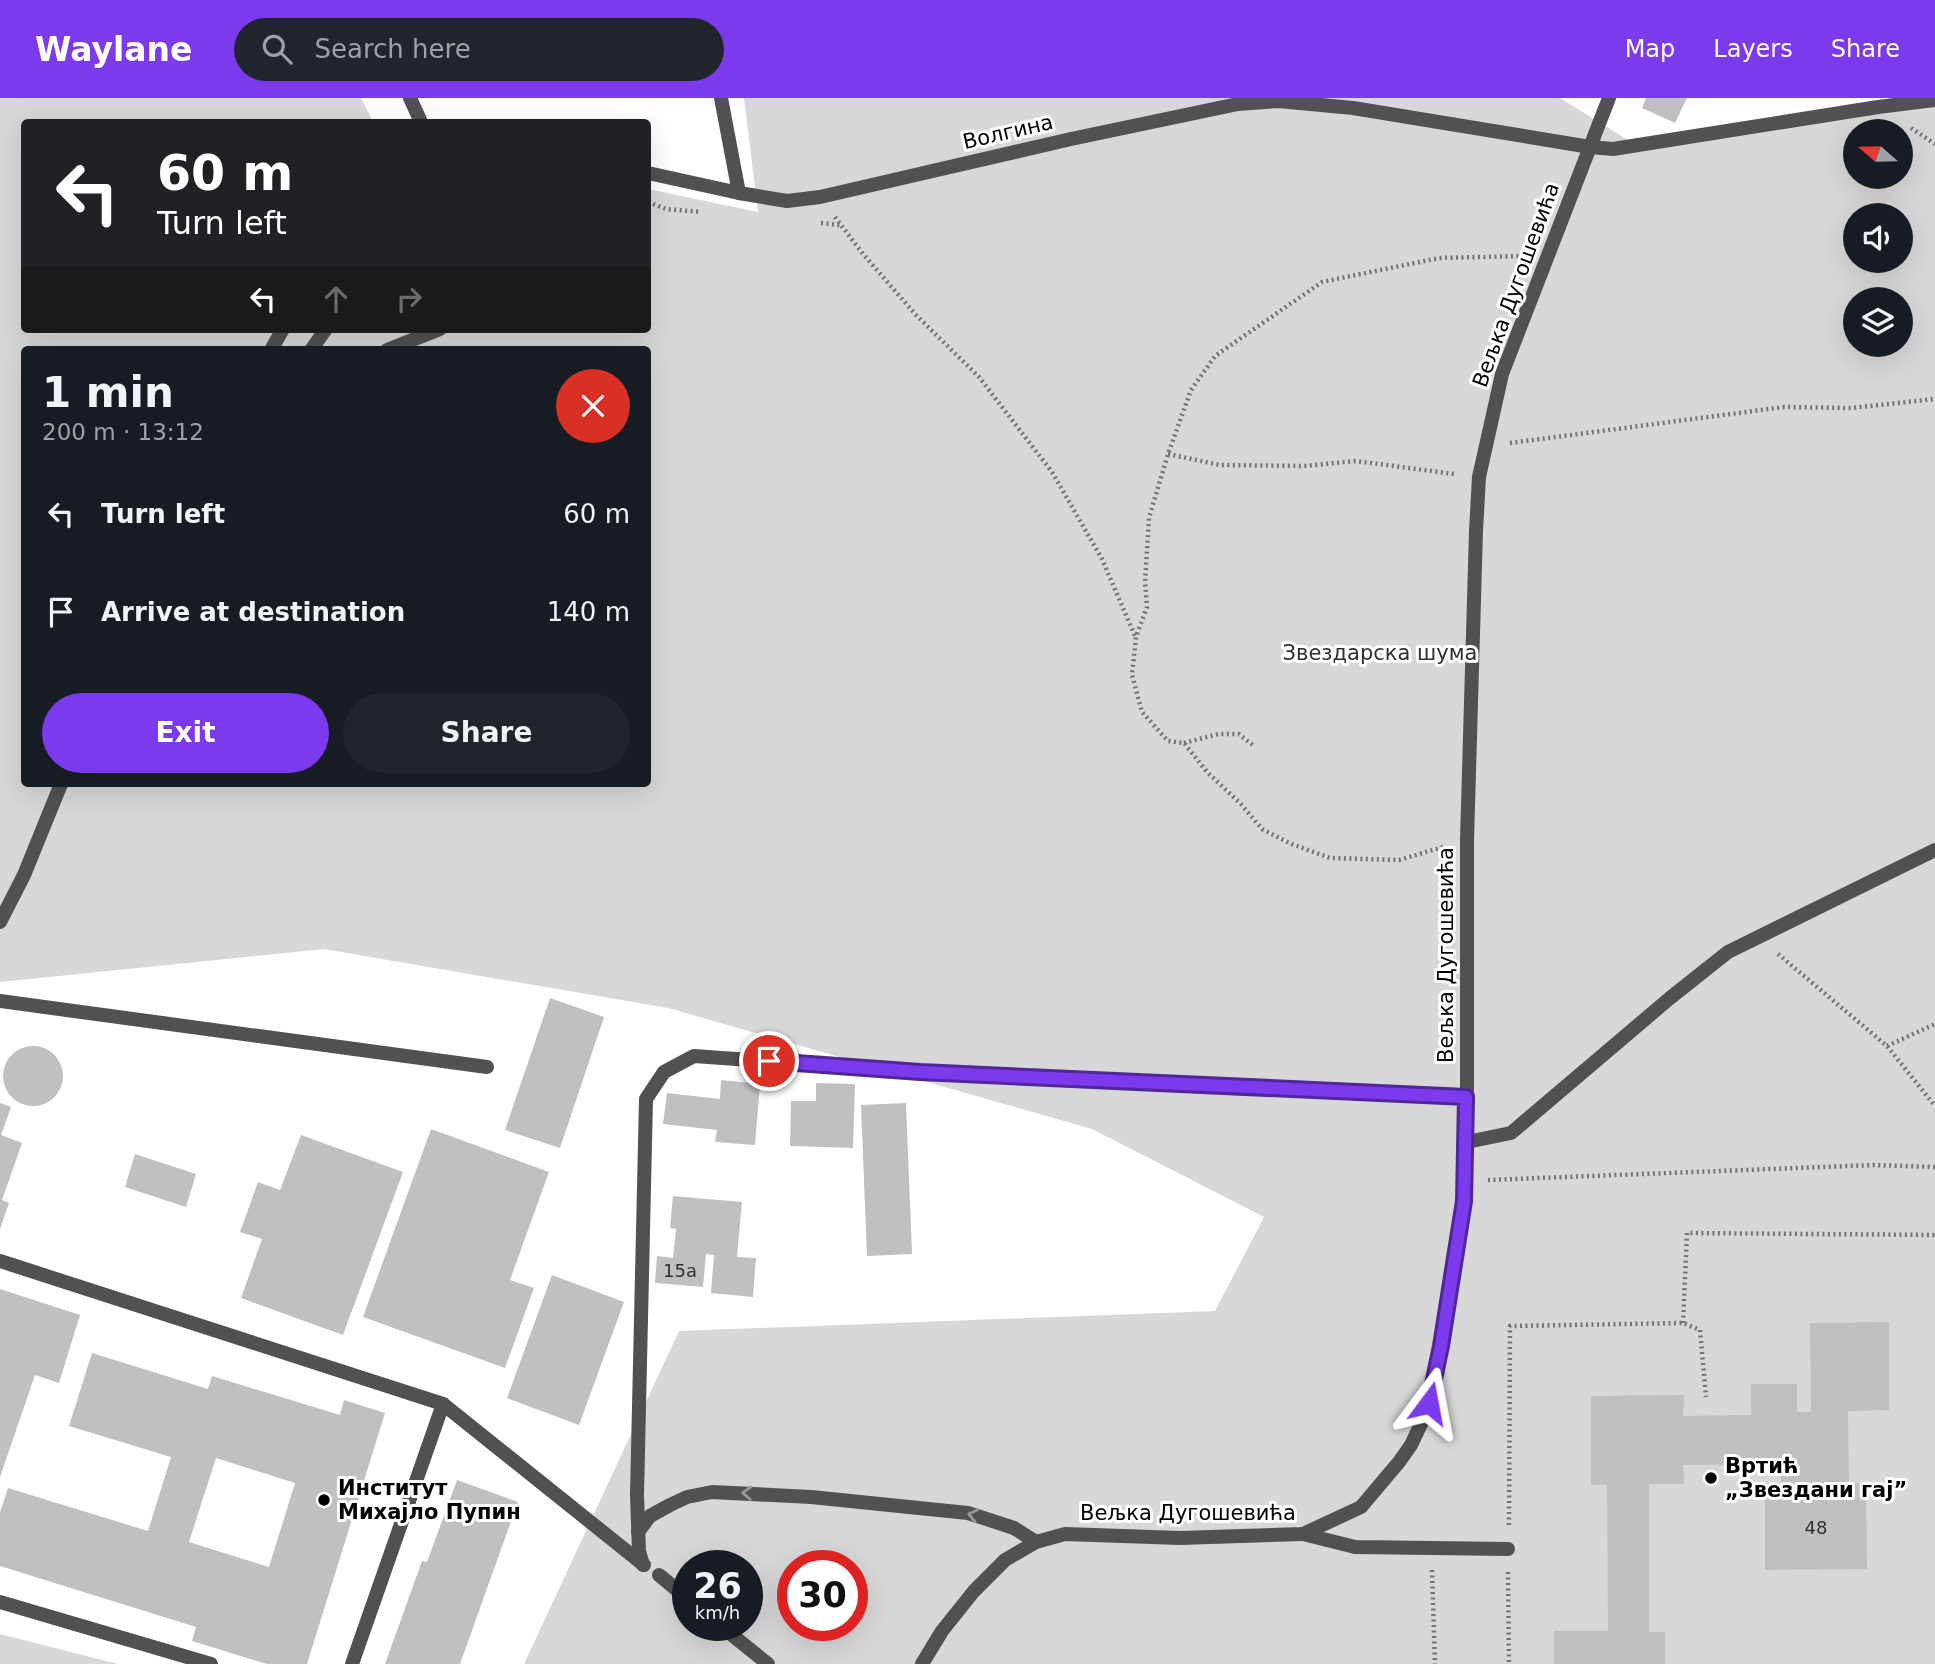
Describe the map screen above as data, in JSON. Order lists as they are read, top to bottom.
{
  "streets": {
    "street": ["Волгина", "Вељка Дугошевића"]
  },
  "crossings": [
    ["Волгина", "Вељка Дугошевића"]
  ],
  "parks": ["Звездарска шума"],
  "places": ["Вртић „Звездани гај”", "Институт Михајло Пупин"],
  "house_numbers": ["15a", "48"],
  "north": "left",
  "page": {
    "header": "Waylane",
    "search": "Search here",
    "nav": ["Map", "Layers", "Share"],
    "turn": ["60 m", "Turn left"],
    "heading": ["1 min", "200 m · 13:12"],
    "list": [
      {
        "name": "Turn left",
        "value": "60 m"
      },
      {
        "name": "Arrive at destination",
        "value": "140 m"
      }
    ],
    "buttons": ["Exit", "Share"],
    "speed": "26 km/h",
    "limit": "30"
  }
}
